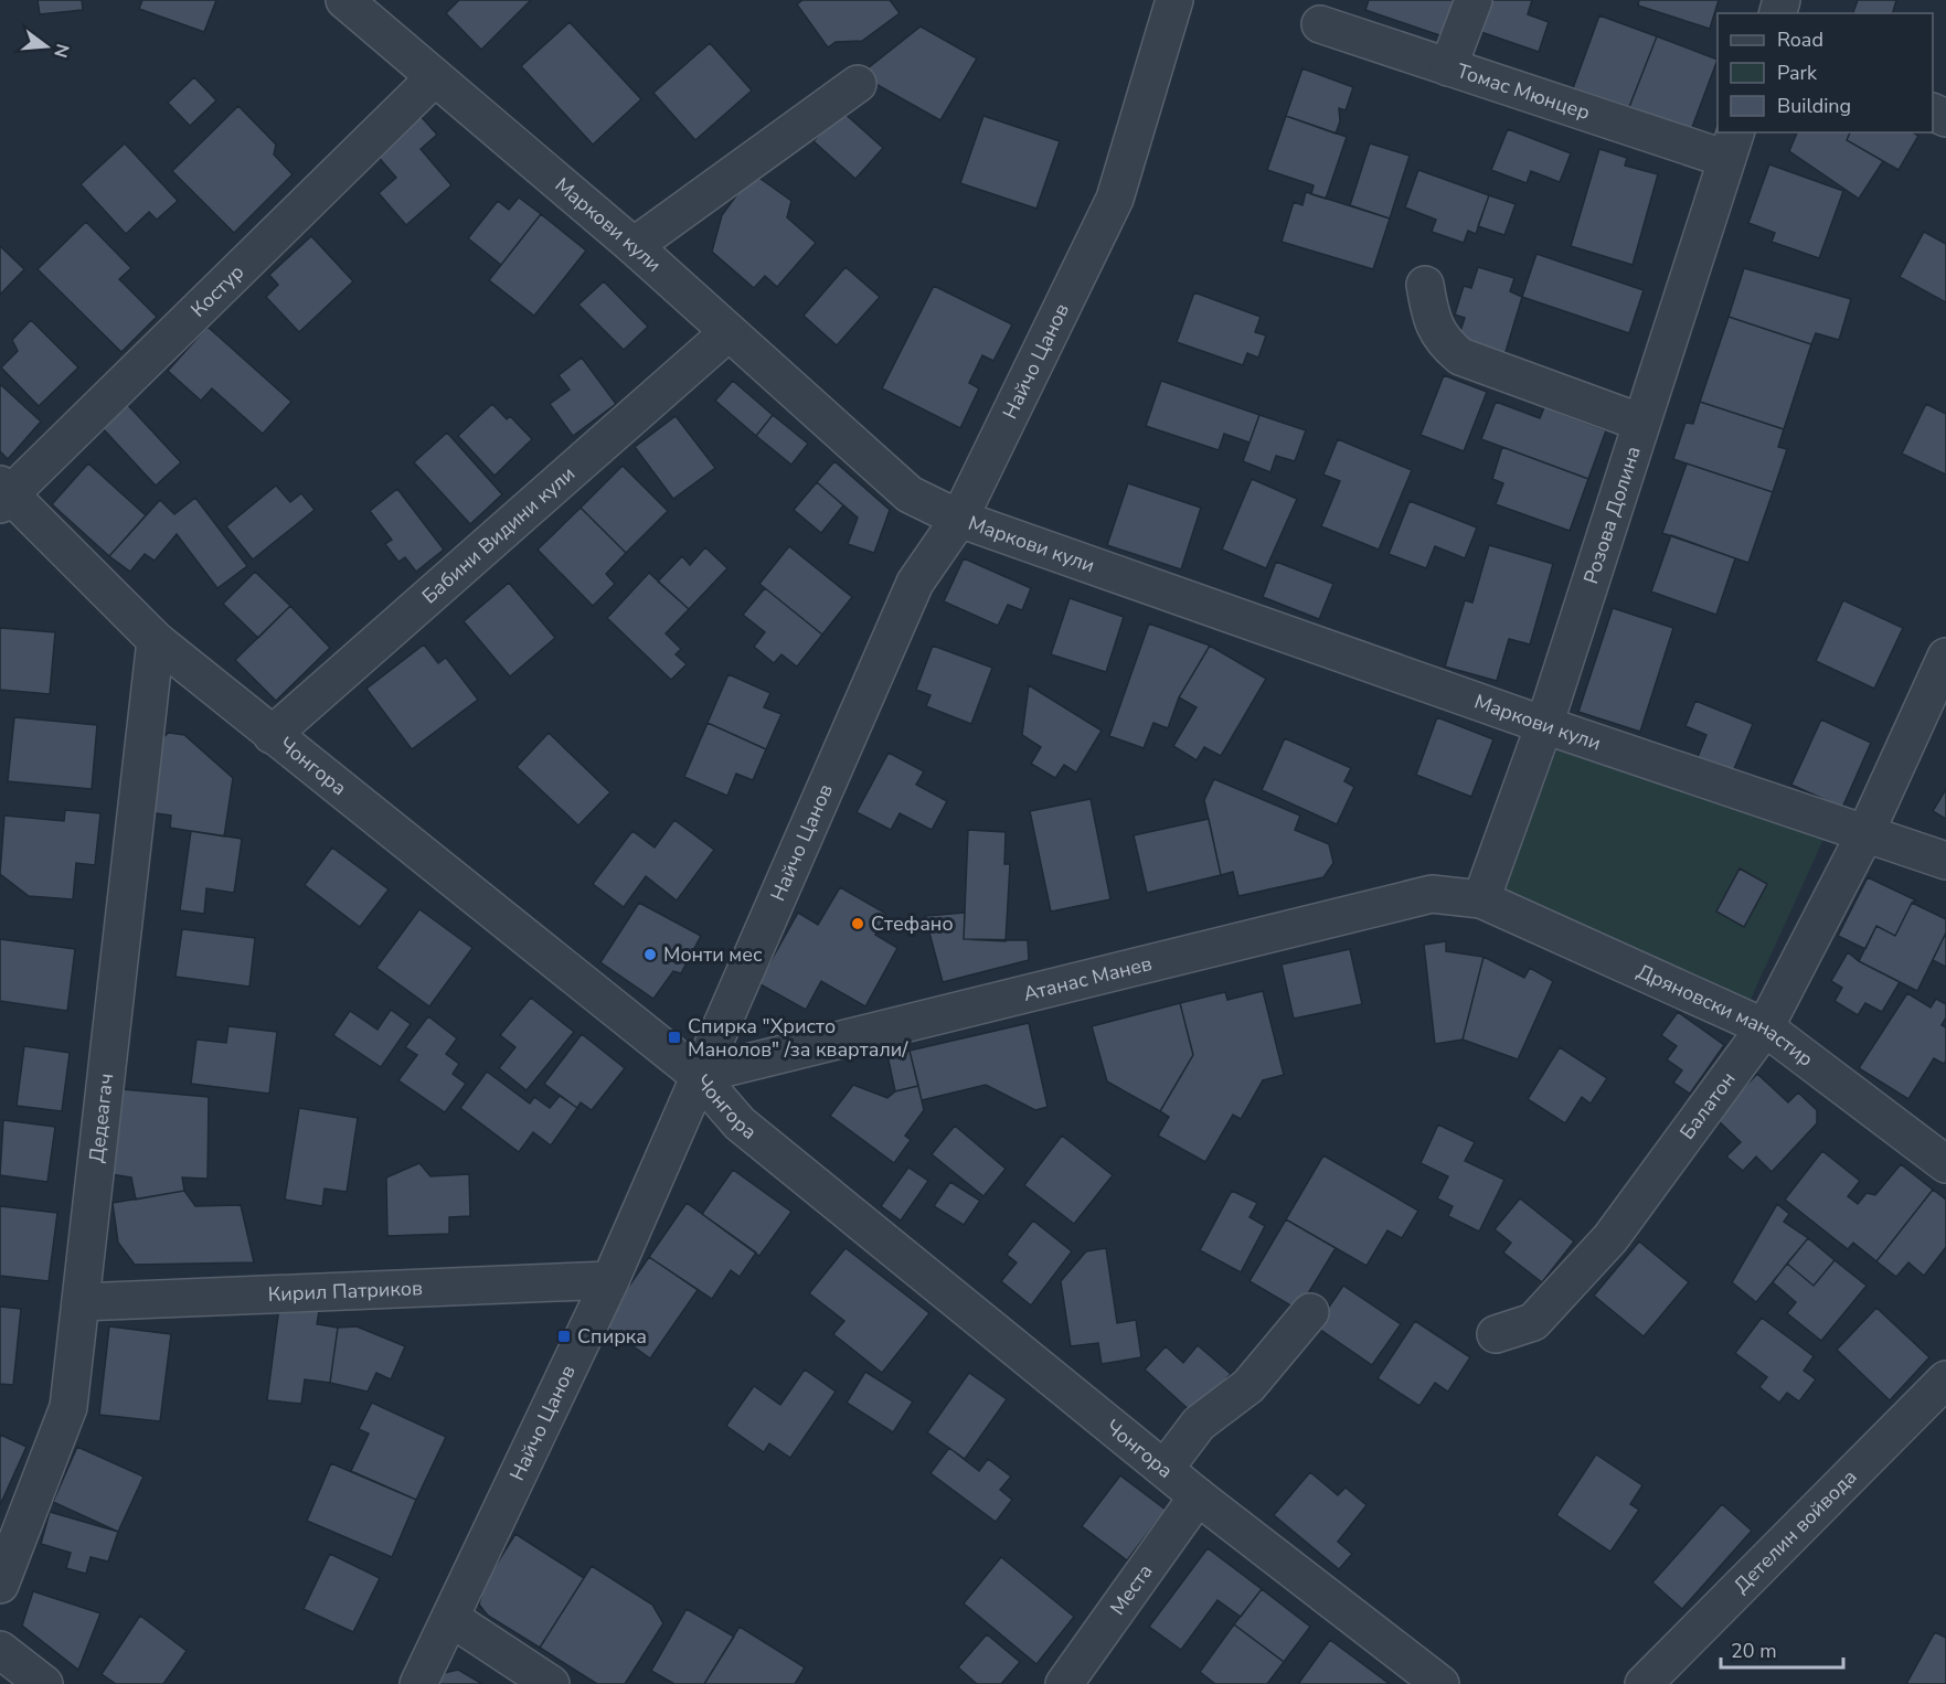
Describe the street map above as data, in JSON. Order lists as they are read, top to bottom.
{
  "streets": {
    "street": [
      "Томас Мюнцер",
      "Маркови кули",
      "Костур",
      "Найчо Цанов",
      "Розова Долина",
      "Бабини Видини кули",
      "Чонгора",
      "Атанас Манев",
      "Дряновски манастир",
      "Балатон",
      "Дедеагач",
      "Кирил Патриков",
      "Детелин войвода",
      "Места"
    ]
  },
  "crossings": [
    ["Томас Мюнцер", "Розова Долина"],
    ["Маркови кули", "Костур"],
    ["Маркови кули", "Найчо Цанов"],
    ["Маркови кули", "Розова Долина"],
    ["Маркови кули", "Бабини Видини кули"],
    ["Маркови кули", "Балатон"],
    ["Костур", "Чонгора"],
    ["Найчо Цанов", "Чонгора"],
    ["Найчо Цанов", "Атанас Манев"],
    ["Найчо Цанов", "Кирил Патриков"],
    ["Розова Долина", "Атанас Манев"],
    ["Розова Долина", "Дряновски манастир"],
    ["Бабини Видини кули", "Чонгора"],
    ["Чонгора", "Атанас Манев"],
    ["Чонгора", "Дедеагач"],
    ["Чонгора", "Места"],
    ["Атанас Манев", "Дряновски манастир"],
    ["Дряновски манастир", "Балатон"],
    ["Дедеагач", "Кирил Патриков"]
  ],
  "places": {
    "other": ["Стефано", "Монти мес"],
    "transit": ["Спирка \"Христо Манолов\" /за квартали/", "Спирка"]
  },
  "legend": ["Road", "Park", "Building"],
  "scale_bar": "20 m",
  "north": "right"
}
